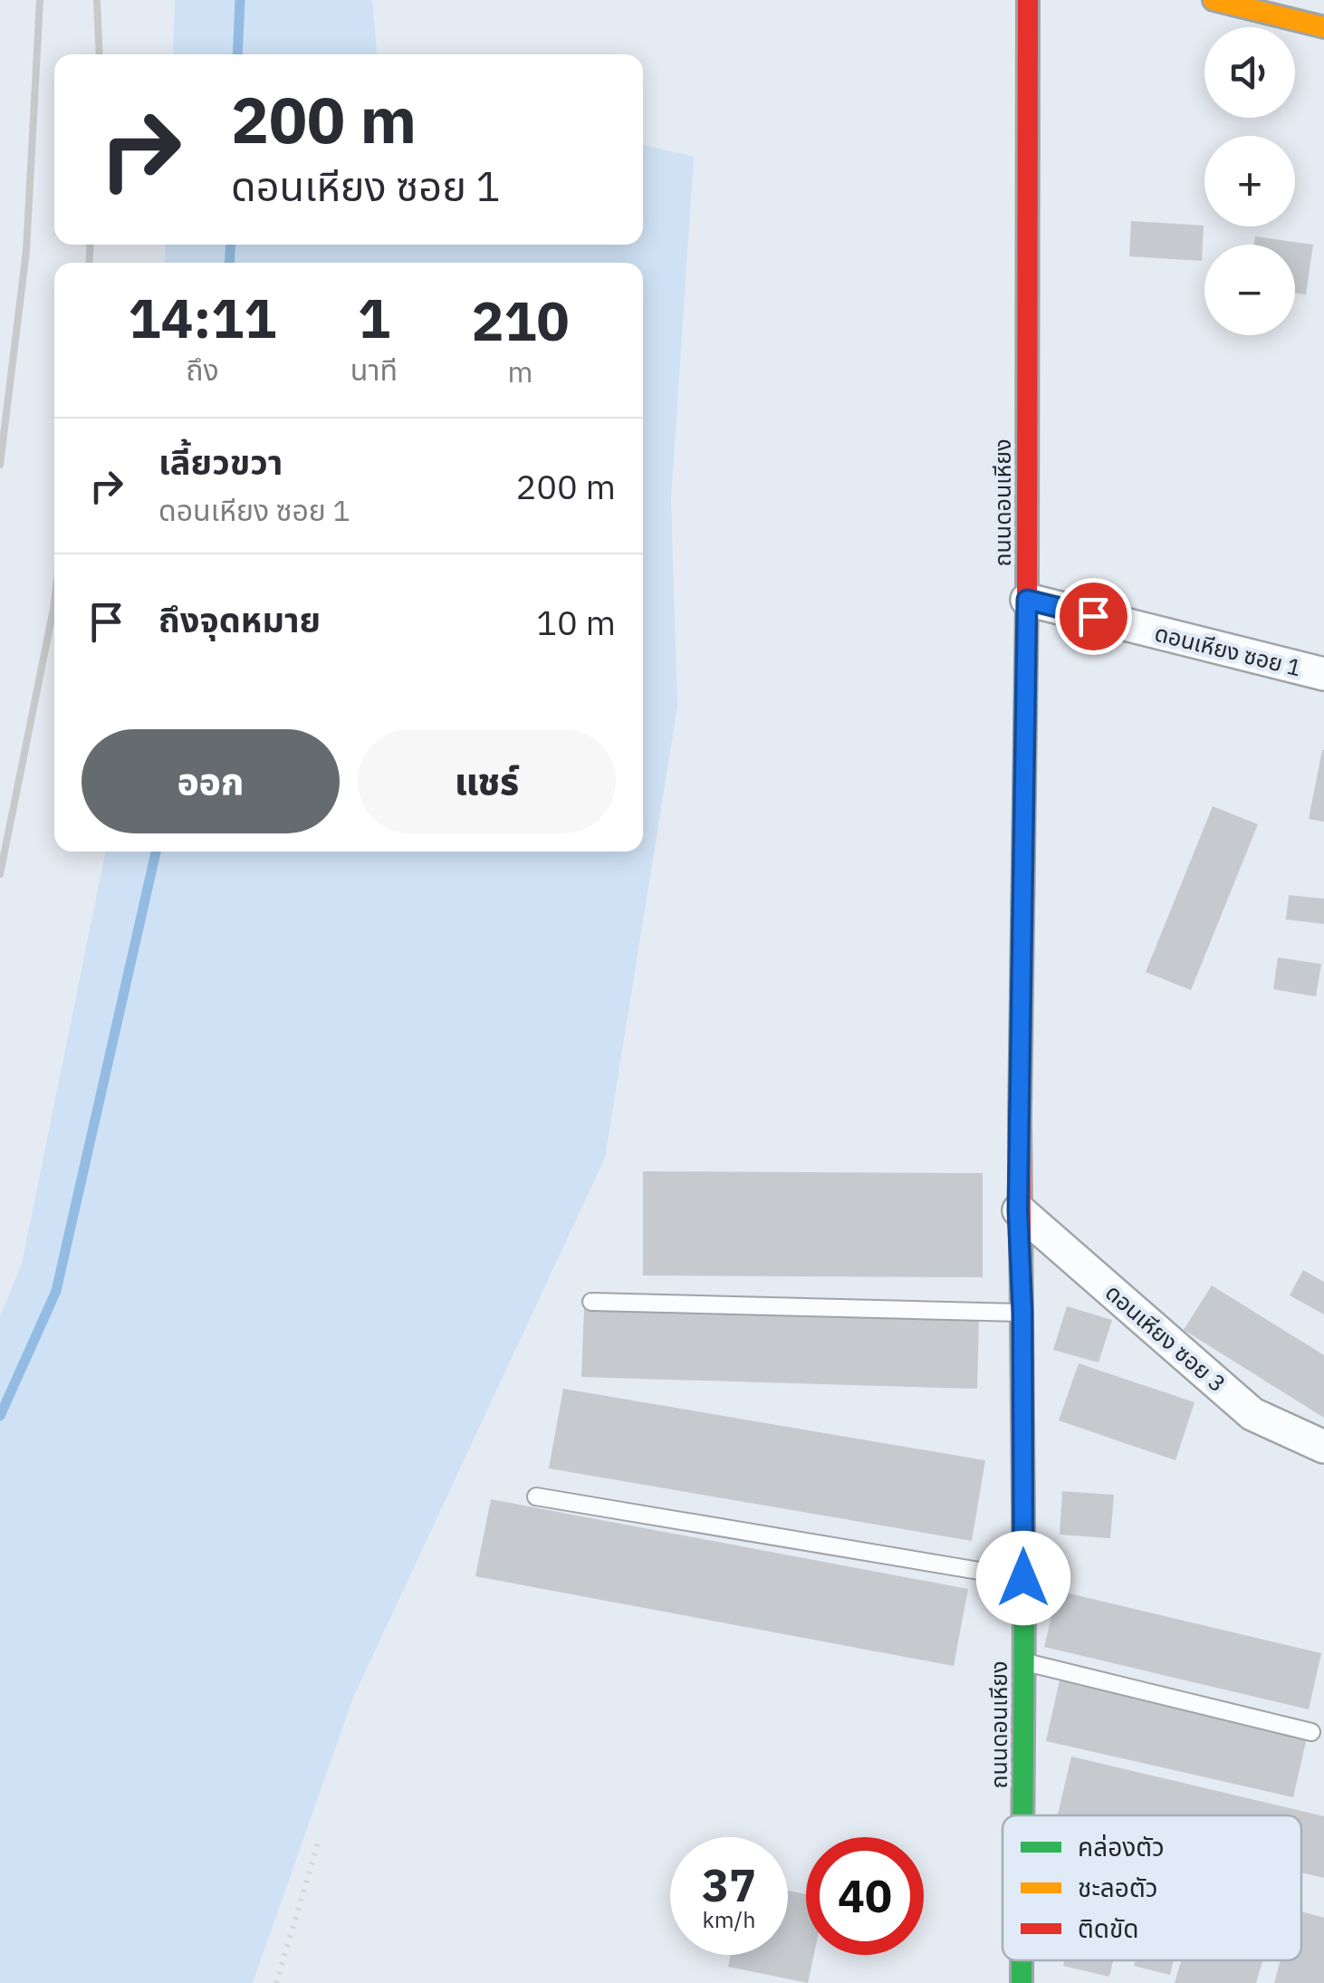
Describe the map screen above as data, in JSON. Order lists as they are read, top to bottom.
{
  "streets": {
    "street": ["ถนนดอนเหียง", "ดอนเหียง ซอย 1", "ดอนเหียง ซอย 3"]
  },
  "crossings": [
    ["ถนนดอนเหียง", "ดอนเหียง ซอย 1"],
    ["ถนนดอนเหียง", "ดอนเหียง ซอย 3"]
  ],
  "legend": ["คล่องตัว", "ชะลอตัว", "ติดขัด"],
  "page": {
    "map_buttons": ["+", "−"],
    "turn": ["200 m", "ดอนเหียง ซอย 1"],
    "eta": [
      "14:11",
      "ถึง",
      "1",
      "นาที",
      "210",
      "m"
    ],
    "list": [
      {
        "name": "เลี้ยวขวา",
        "note": "ดอนเหียง ซอย 1",
        "value": "200 m"
      },
      {
        "name": "ถึงจุดหมาย",
        "value": "10 m"
      }
    ],
    "buttons": ["ออก", "แชร์"],
    "speed": "37 km/h",
    "limit": "40"
  }
}
